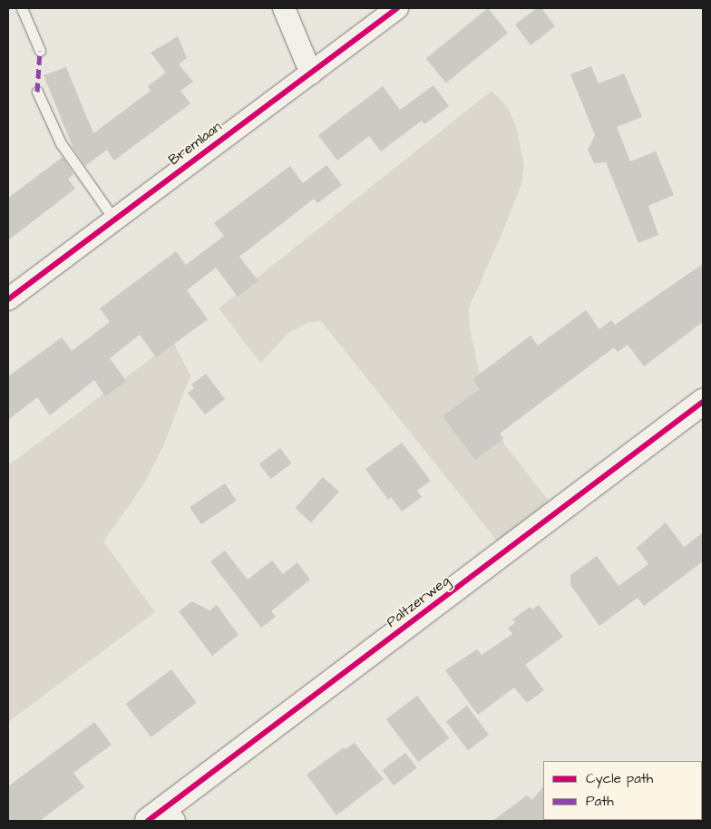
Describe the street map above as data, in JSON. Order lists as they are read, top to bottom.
{
  "streets": {
    "street": ["Bremlaan", "Paltzerweg"]
  },
  "legend": ["Cycle path", "Path"]
}
